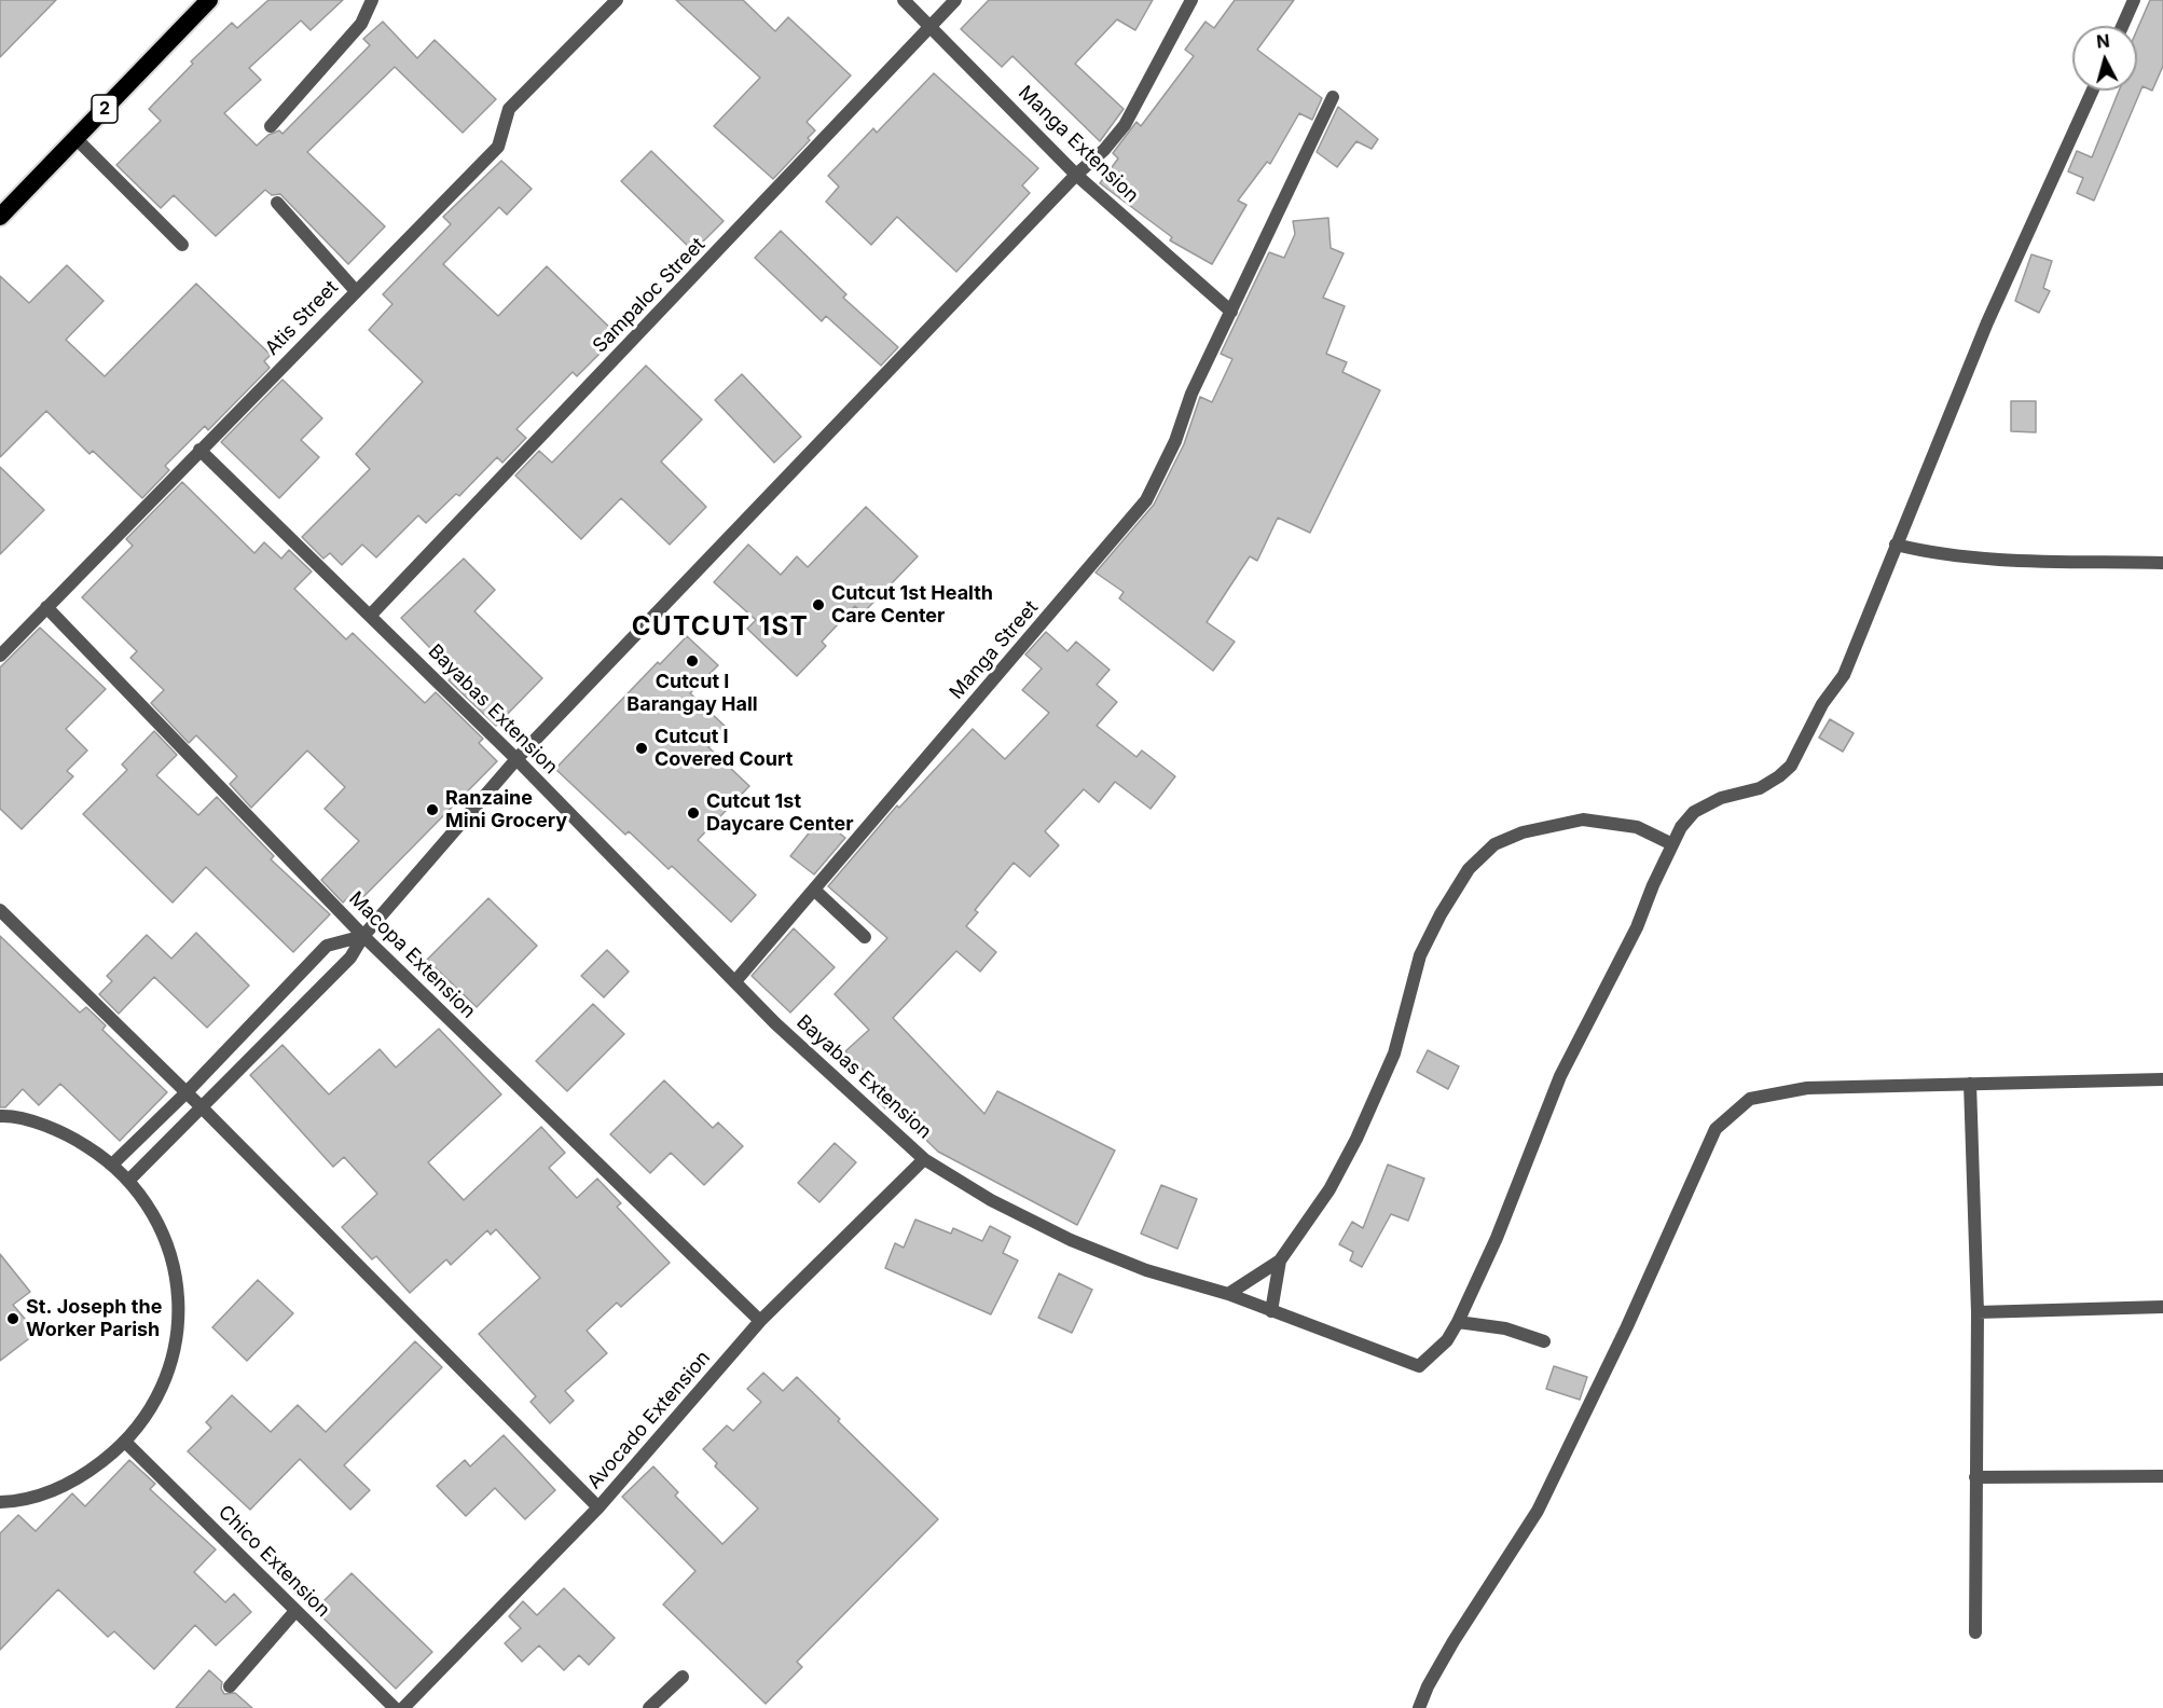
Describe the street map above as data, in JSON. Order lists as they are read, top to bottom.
{
  "streets": {
    "highway": ["2"],
    "street": [
      "Manga Extension",
      "Sampaloc Street",
      "Atis Street",
      "Manga Street",
      "Bayabas Extension",
      "Macopa Extension",
      "Avocado Extension",
      "Chico Extension"
    ]
  },
  "crossings": [
    ["Manga Extension", "Sampaloc Street"],
    ["Manga Extension", "Manga Street"],
    ["Sampaloc Street", "Bayabas Extension"],
    ["Atis Street", "Bayabas Extension"],
    ["Atis Street", "Macopa Extension"],
    ["Manga Street", "Bayabas Extension"],
    ["Bayabas Extension", "Avocado Extension"],
    ["Macopa Extension", "Avocado Extension"]
  ],
  "districts": ["CUTCUT 1ST"],
  "places": [
    "Cutcut 1st Health Care Center",
    "Cutcut Ⅰ Barangay Hall",
    "Cutcut Ⅰ Covered Court",
    "Ranzaine Mini Grocery",
    "Cutcut 1st Daycare Center",
    "St. Joseph the Worker Parish"
  ],
  "north": "top"
}
